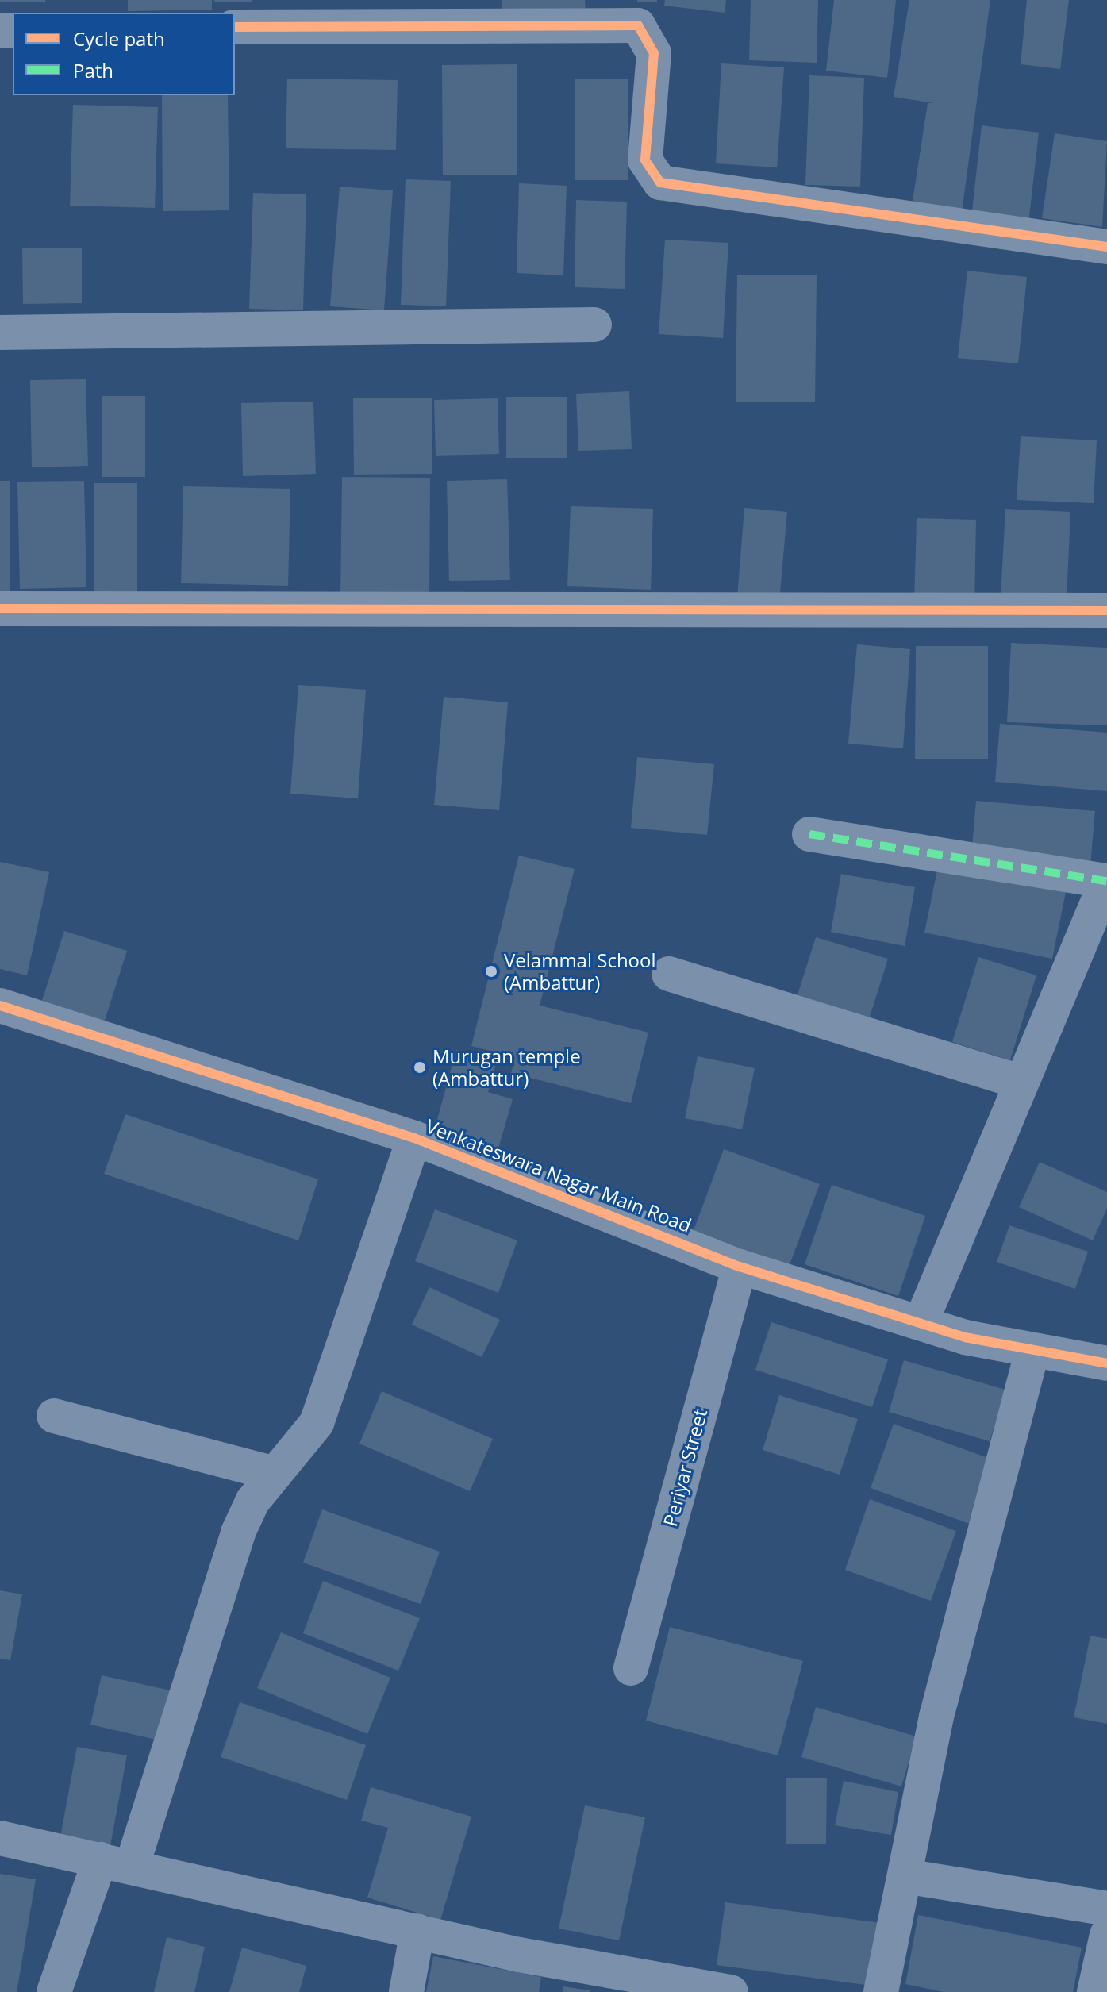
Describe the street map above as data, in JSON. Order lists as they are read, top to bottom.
{
  "streets": {
    "street": ["Venkateswara Nagar Main Road", "Periyar Street"]
  },
  "crossings": [
    ["Venkateswara Nagar Main Road", "Periyar Street"]
  ],
  "places": ["Velammal School (Ambattur)", "Murugan temple (Ambattur)"],
  "legend": ["Cycle path", "Path"]
}
